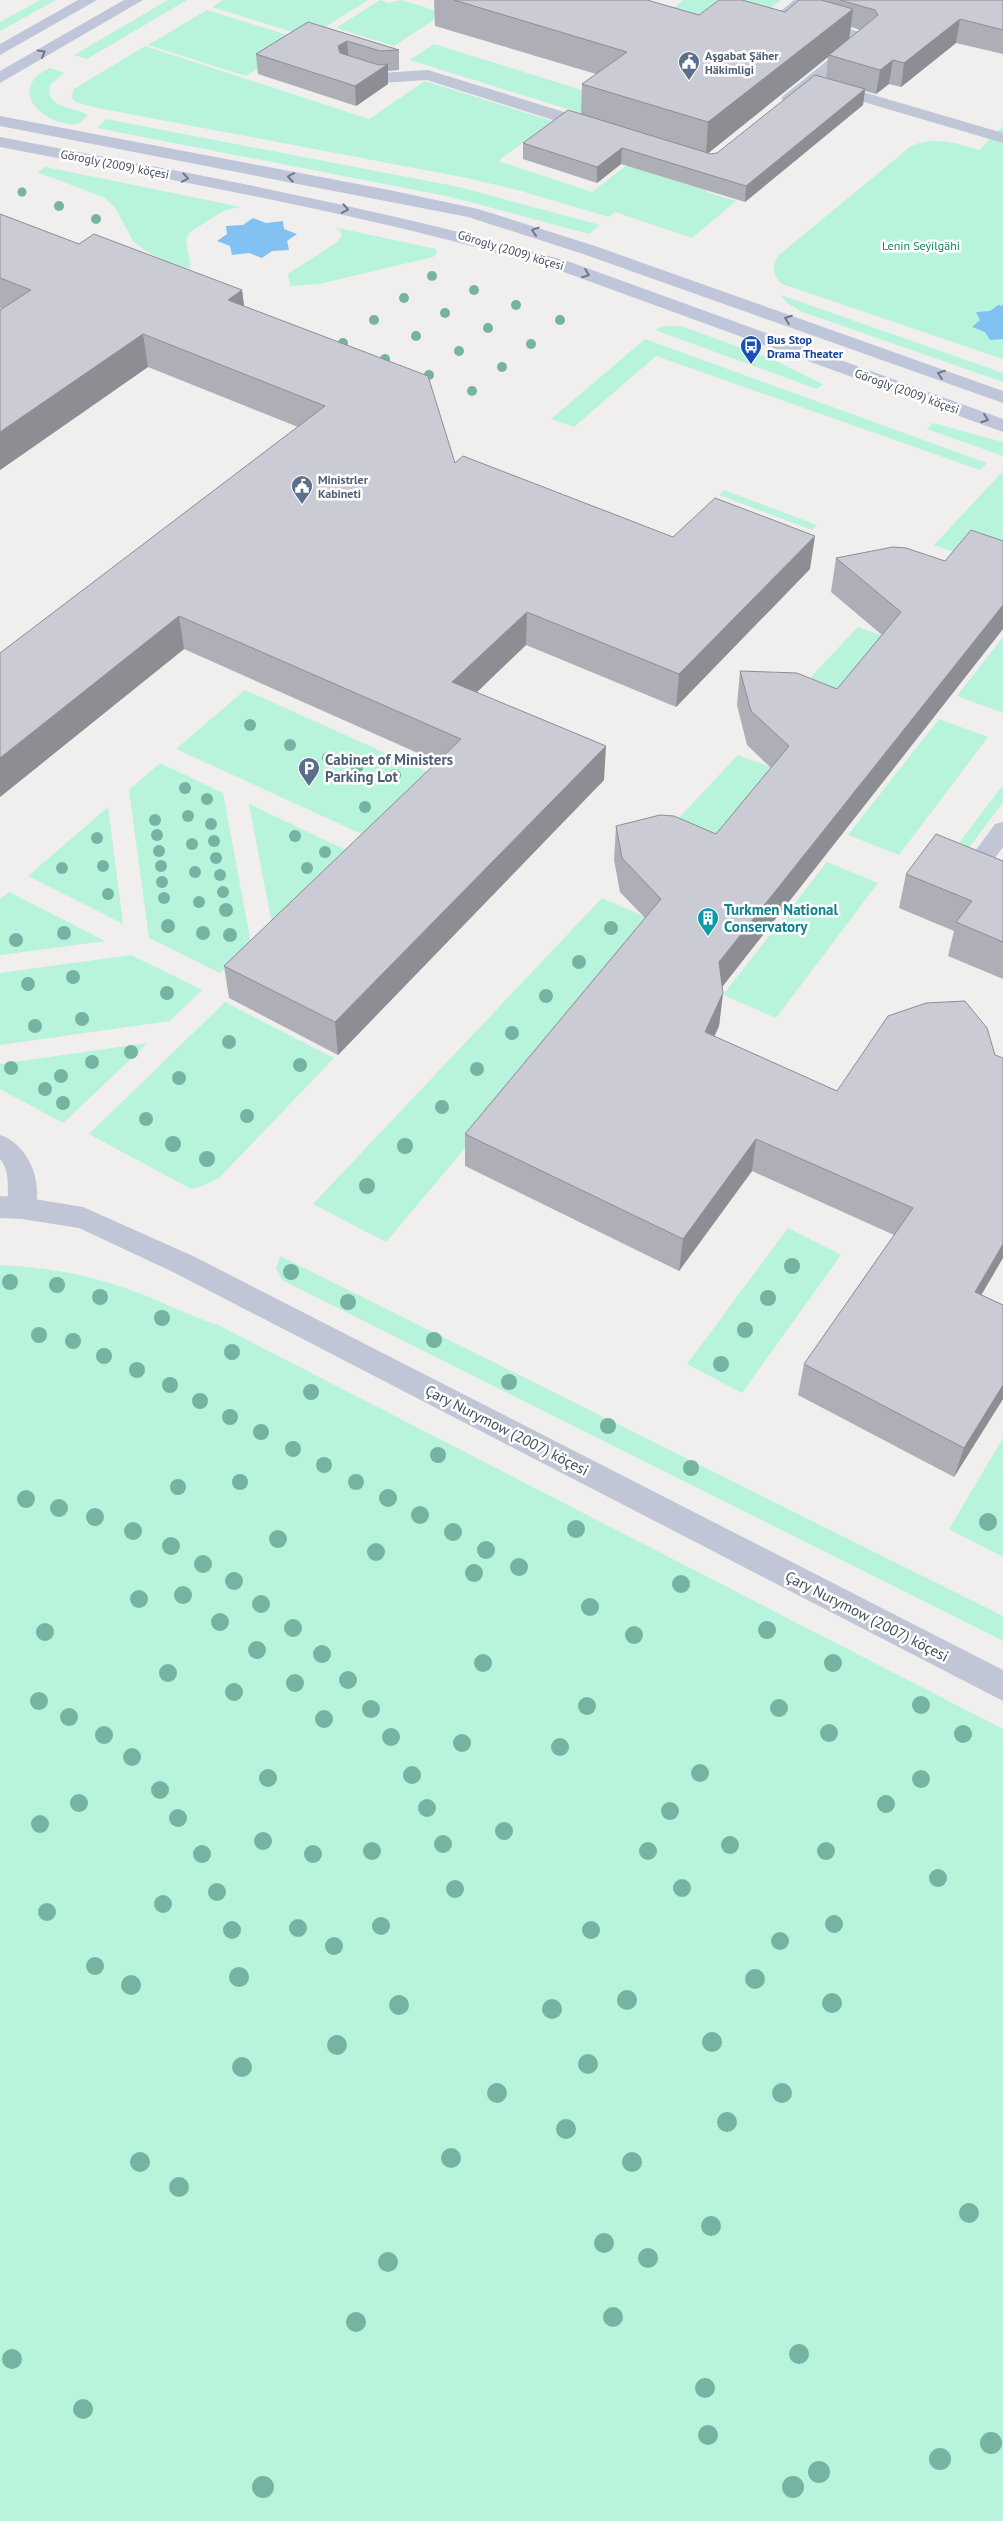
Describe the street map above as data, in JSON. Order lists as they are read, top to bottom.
{
  "streets": {
    "street": ["Görogly (2009) köçesi", "Çary Nurymow (2007) köçesi"]
  },
  "parks": ["Lenin Seýilgähi"],
  "places": {
    "public building": ["Aşgabat Şäher Häkimligi", "Ministrler Kabineti"],
    "bus stop": ["Bus Stop Drama Theater"],
    "parking": ["Cabinet of Ministers Parking Lot"],
    "building": ["Turkmen National Conservatory"]
  }
}
